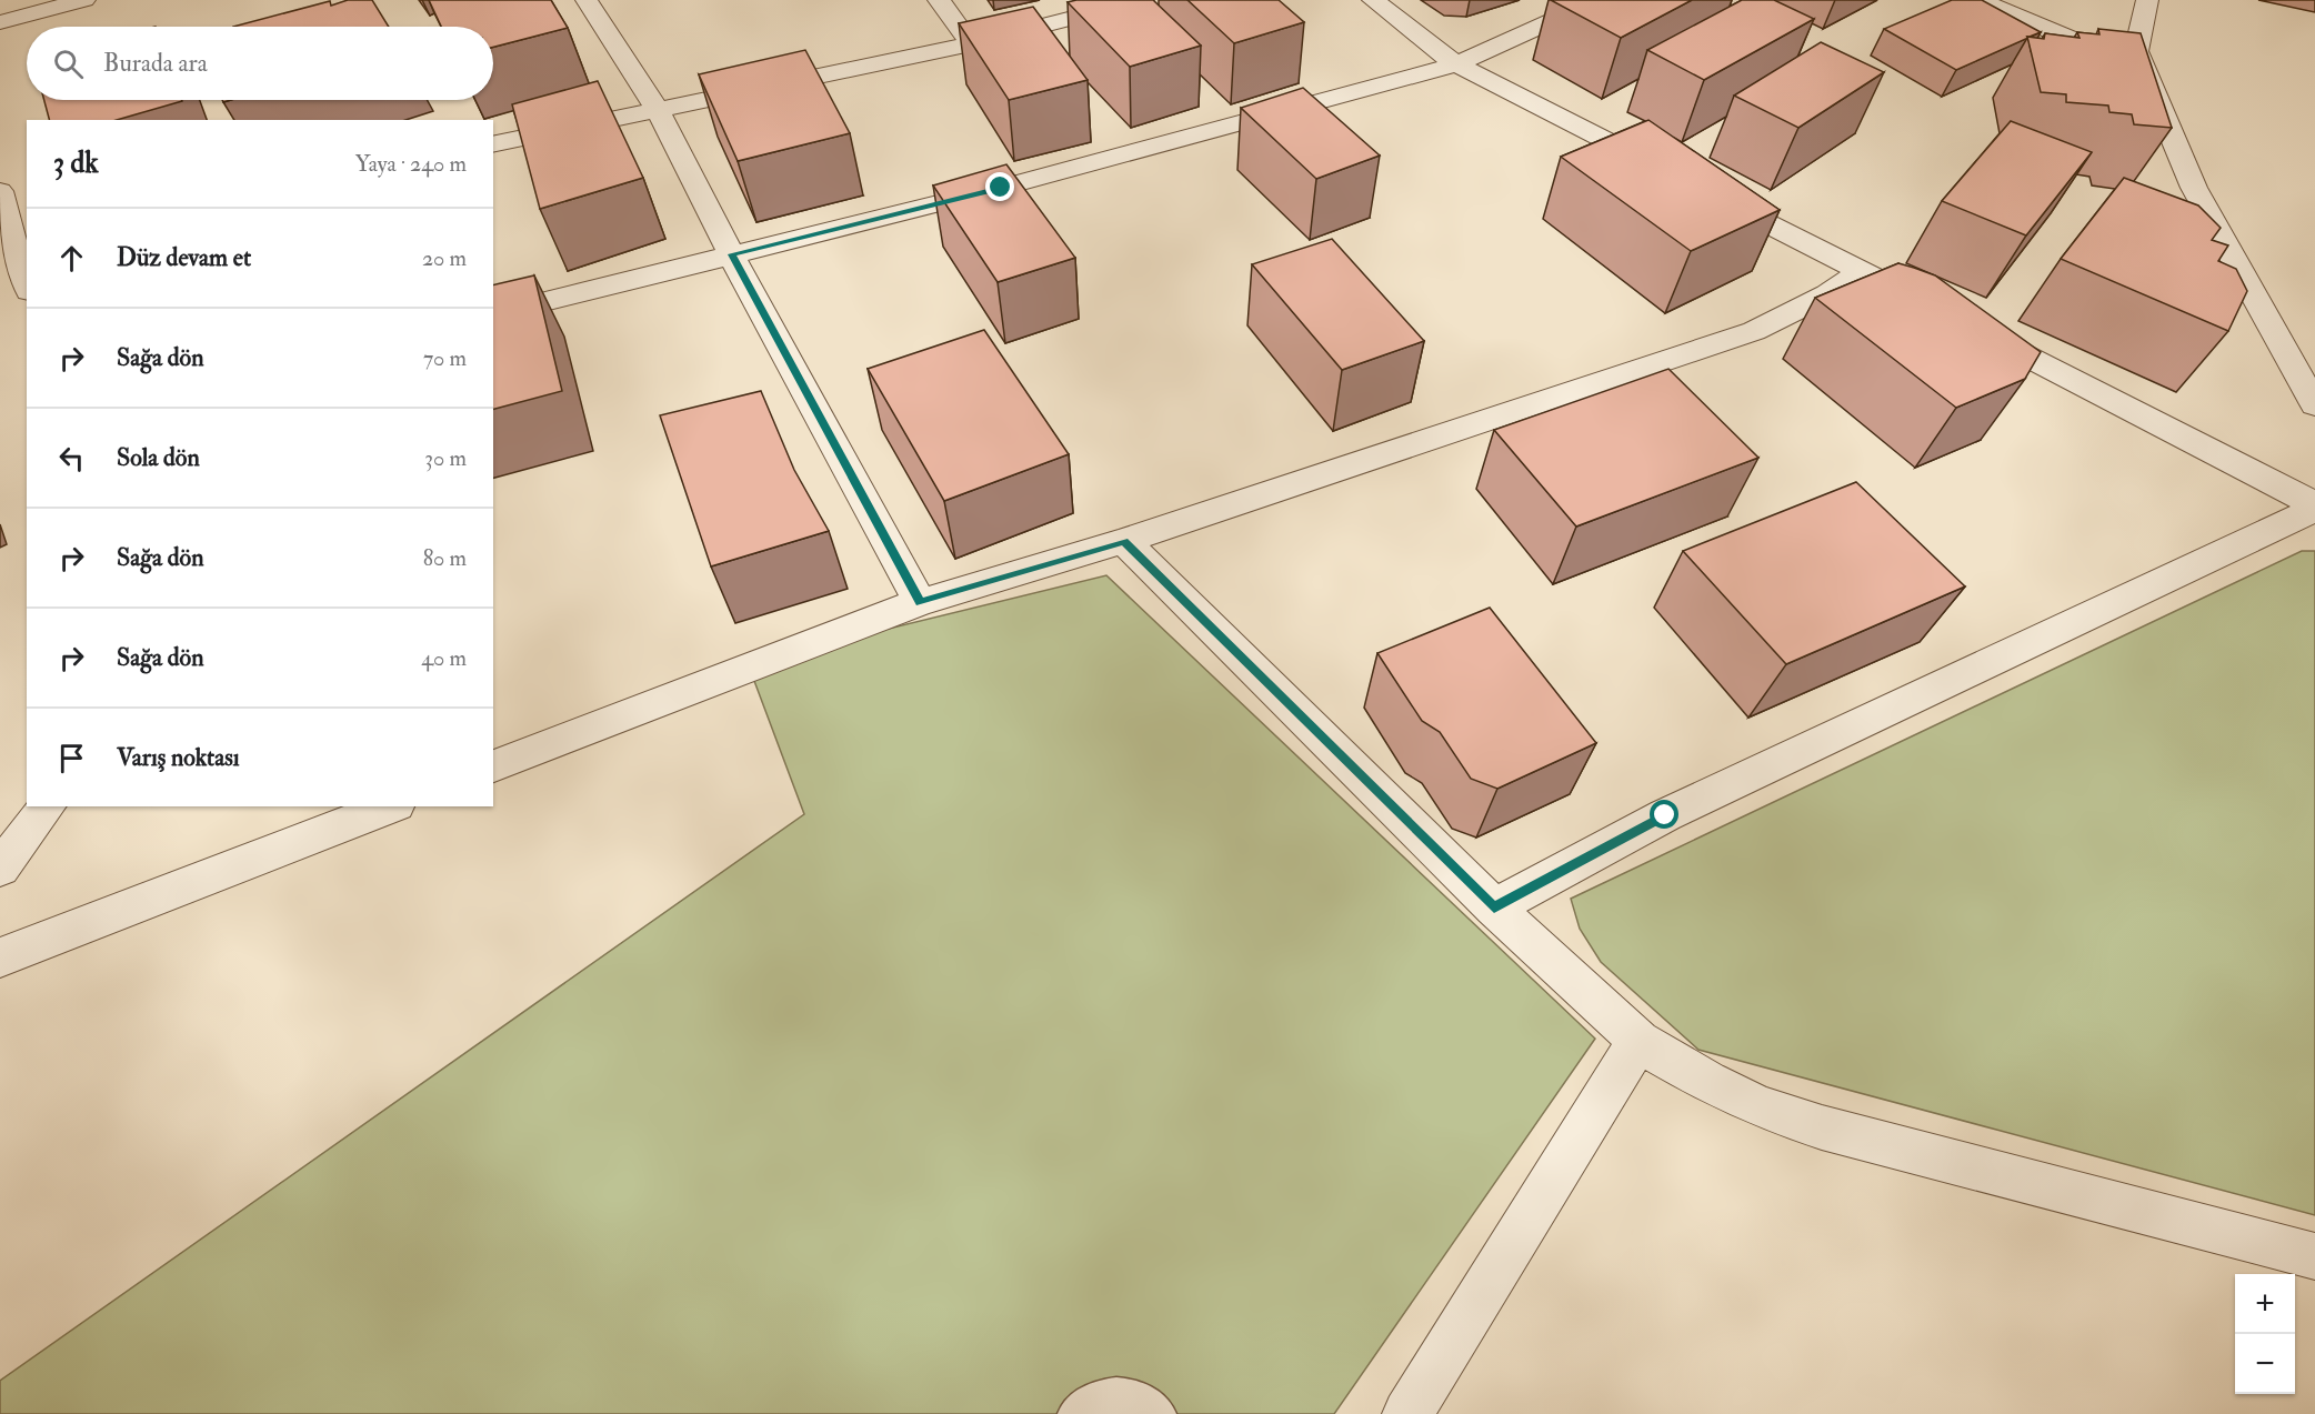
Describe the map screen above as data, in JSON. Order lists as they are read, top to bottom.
{
  "page": {
    "search": "Burada ara",
    "heading": ["3 dk", "Yaya · 240 m"],
    "list": [
      ["Düz devam et", "20 m"],
      ["Sağa dön", "70 m"],
      ["Sola dön", "30 m"],
      ["Sağa dön", "80 m"],
      ["Sağa dön", "40 m"],
      "Varış noktası"
    ],
    "map_buttons": ["+", "−"]
  }
}
